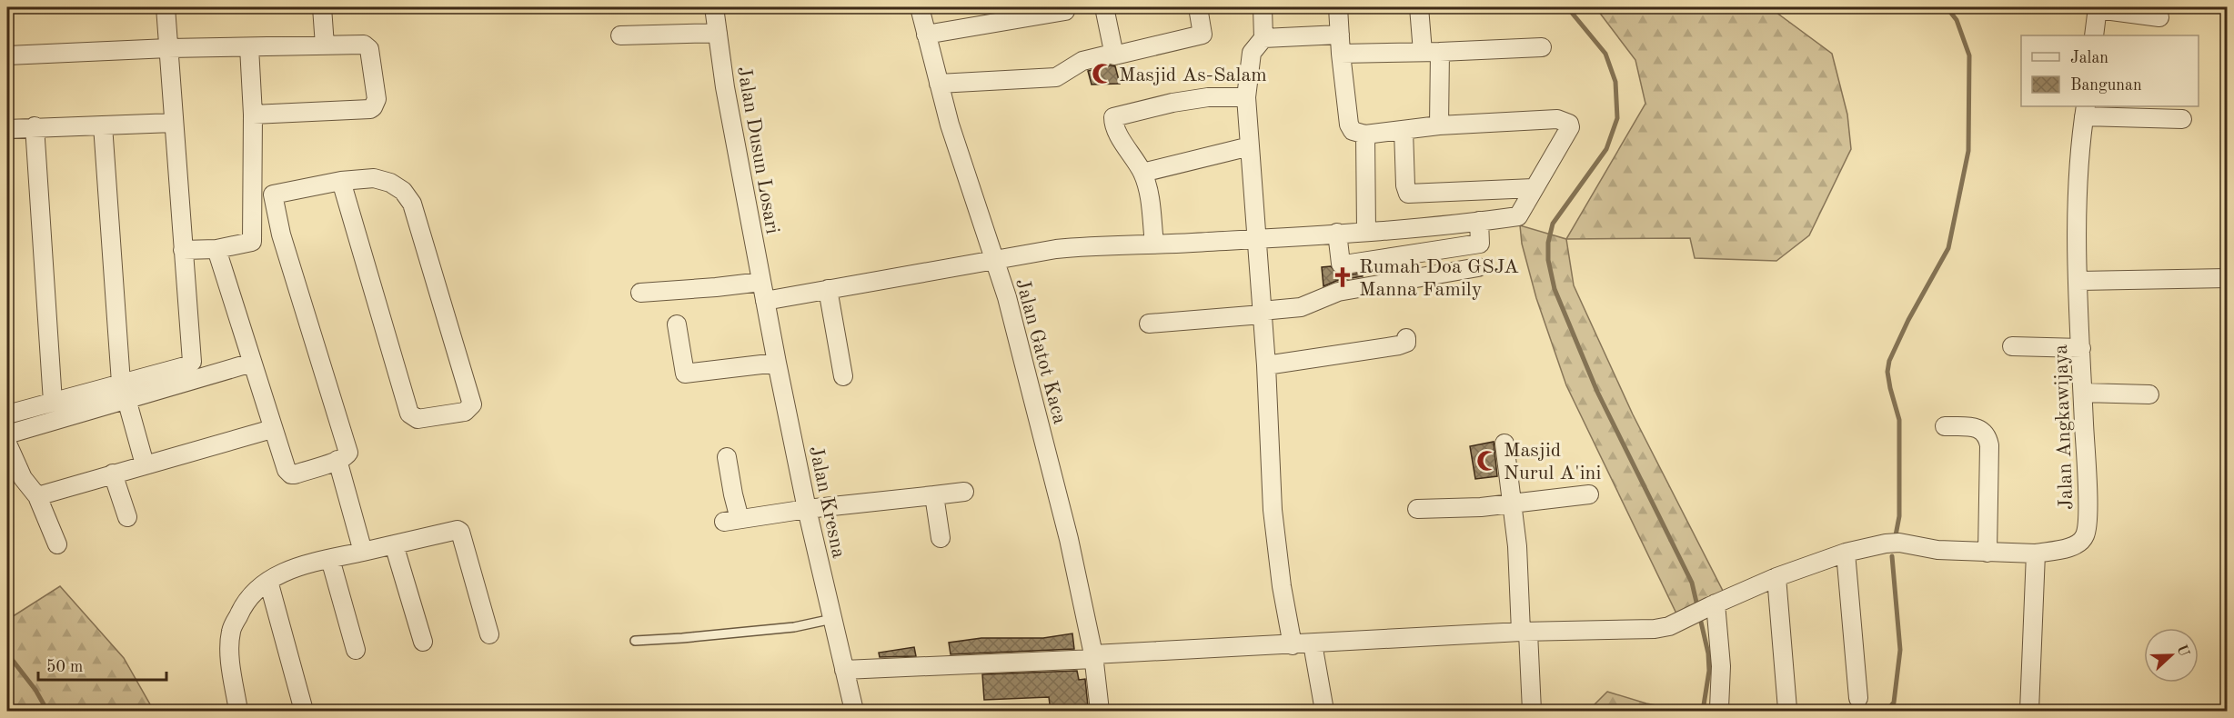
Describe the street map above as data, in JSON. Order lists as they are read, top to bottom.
{
  "streets": {
    "street": [
      "Jalan Dusun Losari",
      "Jalan Gatot Kaca",
      "Jalan Angkawijaya",
      "Jalan Kresna"
    ]
  },
  "crossings": [
    ["Jalan Dusun Losari", "Jalan Kresna"],
    ["Jalan Gatot Kaca", "Jalan Angkawijaya"],
    ["Jalan Angkawijaya", "Jalan Kresna"]
  ],
  "places": {
    "mosque": ["Masjid As-Salam", "Masjid Nurul A'ini"],
    "church": ["Rumah Doa GSJA Manna Family"]
  },
  "legend": ["Jalan", "Bangunan"],
  "scale_bar": "50 m",
  "north": "right"
}
